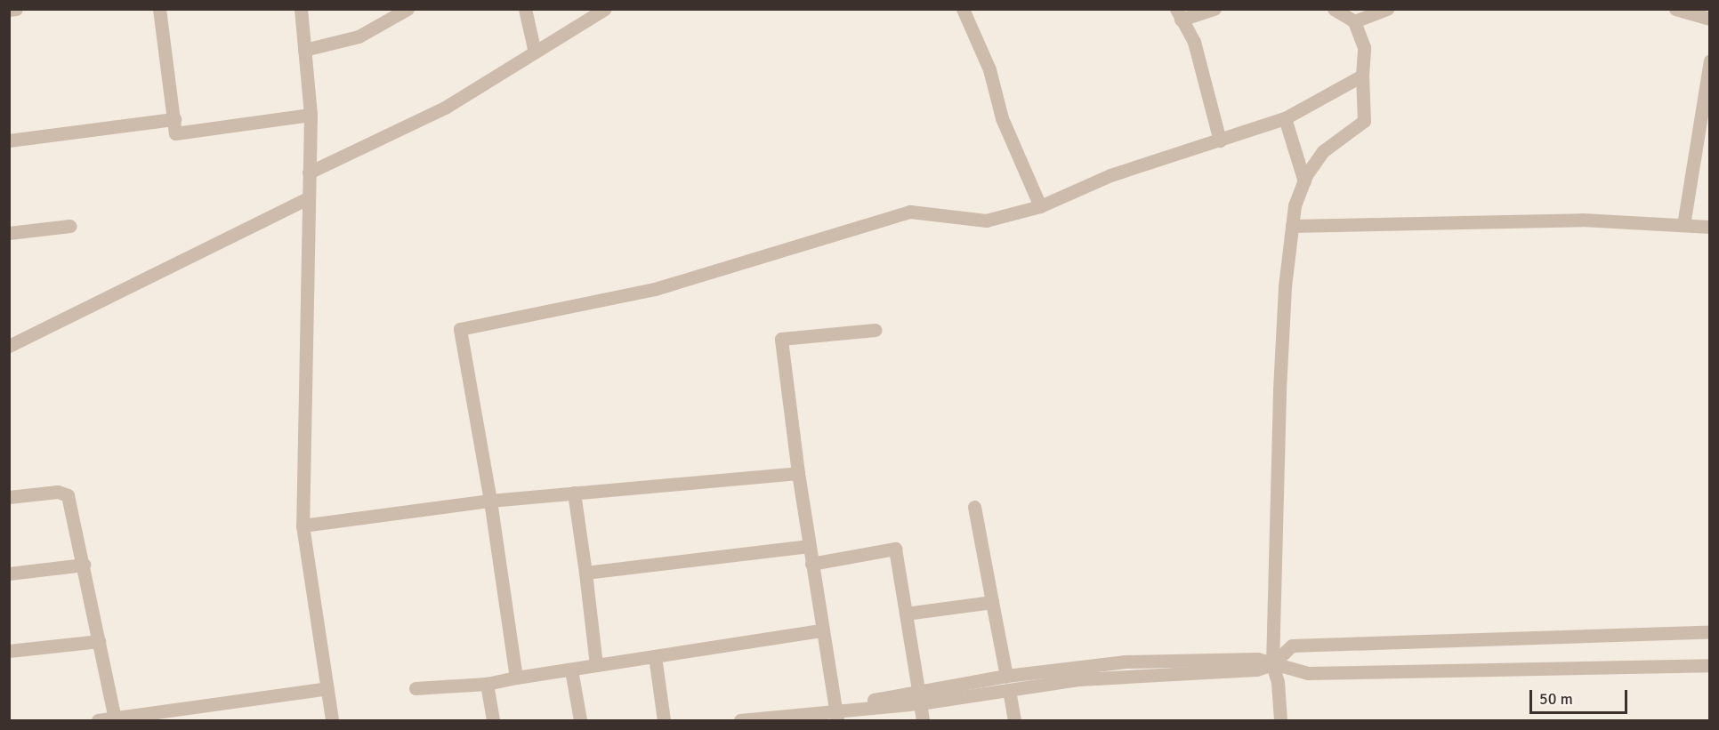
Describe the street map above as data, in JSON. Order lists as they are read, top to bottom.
{
  "scale_bar": "50 m"
}
